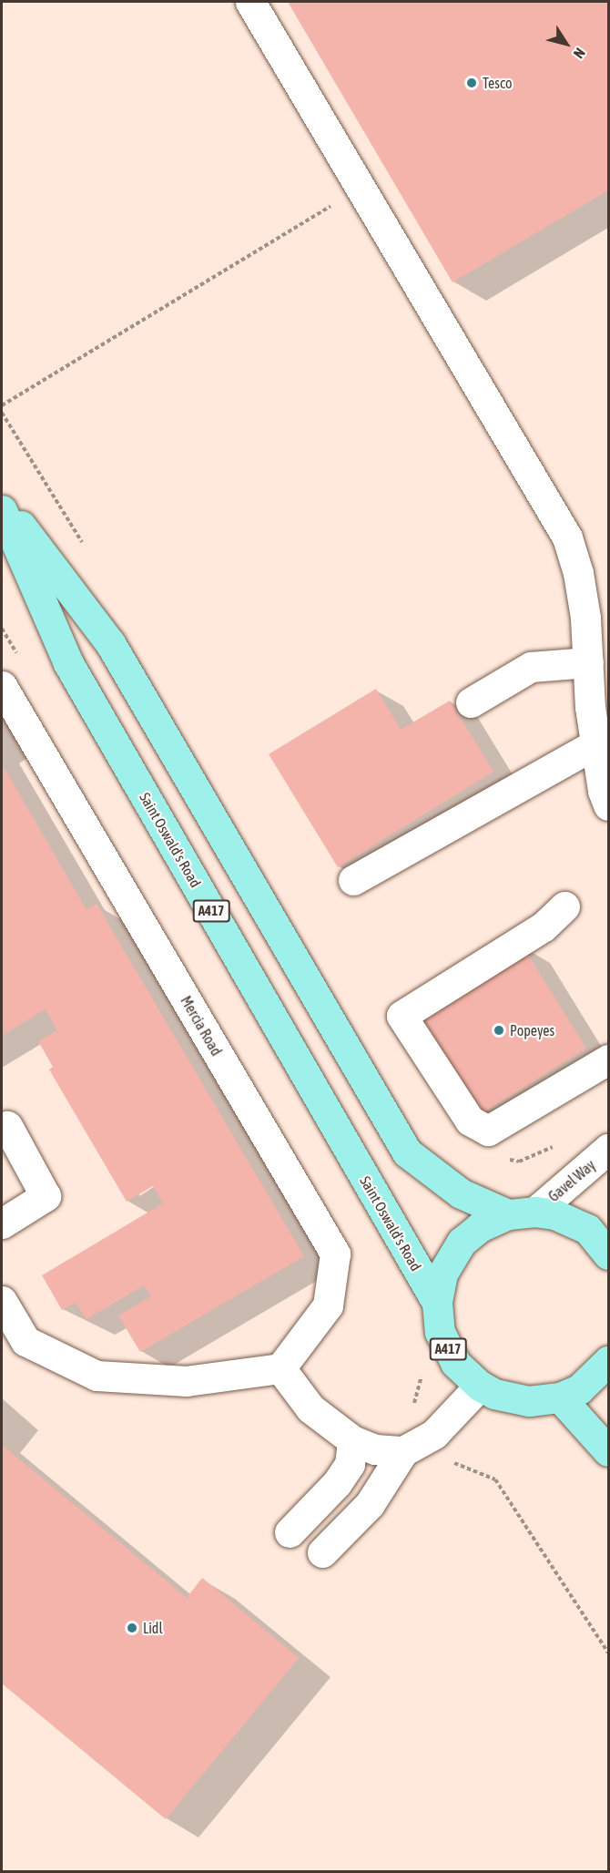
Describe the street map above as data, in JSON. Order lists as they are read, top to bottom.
{
  "streets": {
    "main road": ["Saint Oswald's Road", "A417"],
    "street": ["Mercia Road", "Gavel Way"]
  },
  "crossings": [
    ["Saint Oswald's Road", "A417"],
    ["A417", "Gavel Way"]
  ],
  "places": ["Tesco", "Popeyes", "Lidl"],
  "north": "bottom right"
}
